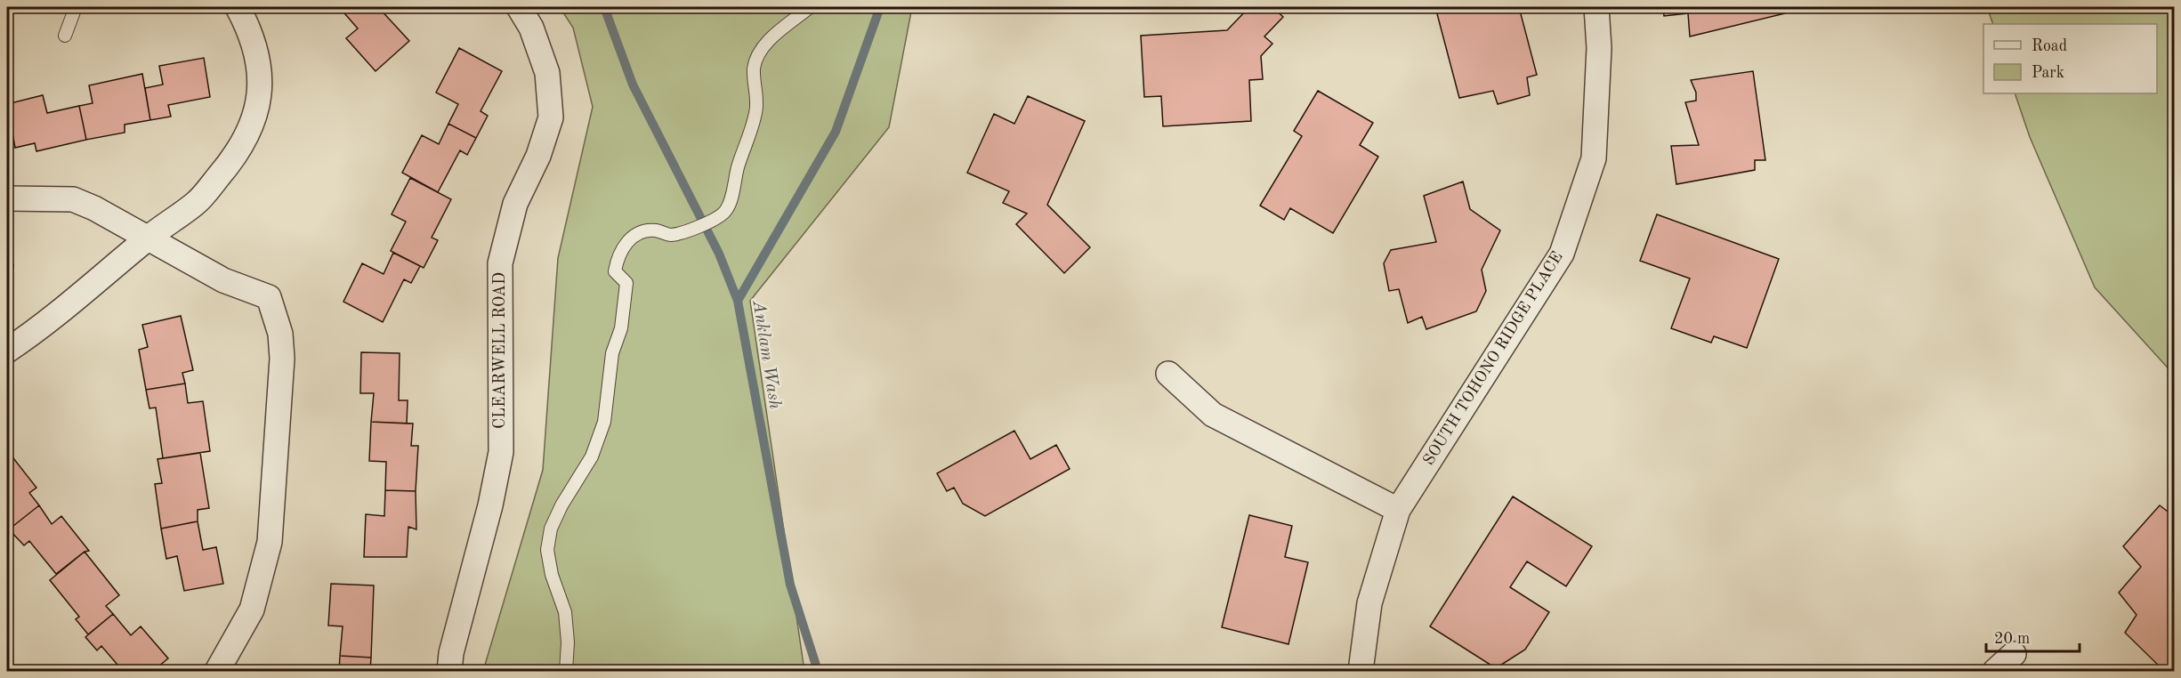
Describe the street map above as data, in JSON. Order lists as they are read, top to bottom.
{
  "streets": {
    "street": ["CLEARWELL ROAD", "SOUTH TOHONO RIDGE PLACE"]
  },
  "water": ["Anklam Wash"],
  "legend": ["Road", "Park"],
  "scale_bar": "20 m"
}
